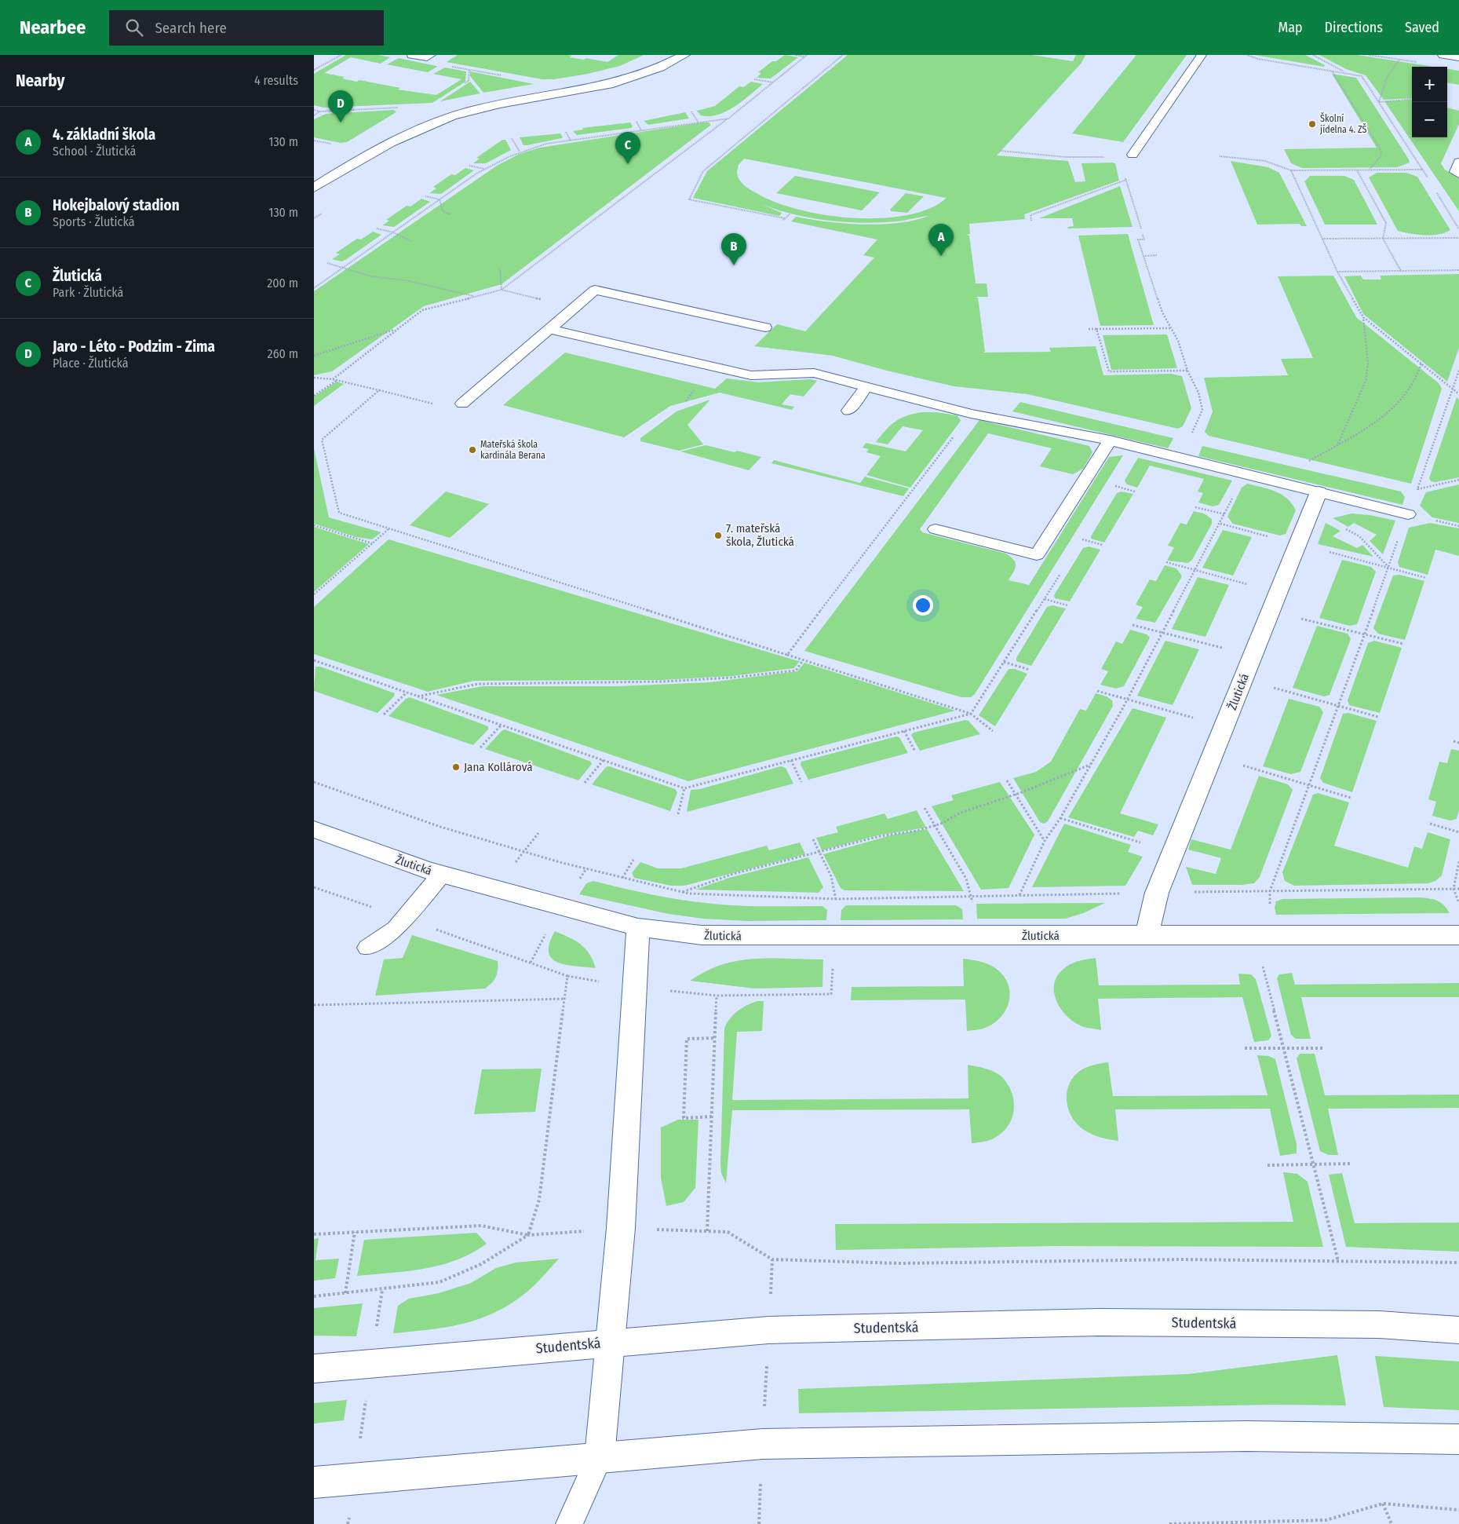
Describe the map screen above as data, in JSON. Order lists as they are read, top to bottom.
{
  "streets": {
    "street": ["Žlutická", "Studentská"]
  },
  "places": [
    "Školní jídelna 4. ZŠ",
    "Mateřská škola kardinála Berana",
    "7. mateřská škola, Žlutická",
    "Jana Kollárová"
  ],
  "page": {
    "header": "Nearbee",
    "search": "Search here",
    "nav": ["Map", "Directions", "Saved"],
    "heading": ["Nearby", "4 results"],
    "map_buttons": ["+", "−"],
    "pins": [
      "D",
      "C",
      "A",
      "B"
    ],
    "list": [
      {
        "mark": "A",
        "name": "4. základní škola",
        "note": "School · Žlutická",
        "value": "130 m"
      },
      {
        "mark": "B",
        "name": "Hokejbalový stadion",
        "note": "Sports · Žlutická",
        "value": "130 m"
      },
      {
        "mark": "C",
        "name": "Žlutická",
        "note": "Park · Žlutická",
        "value": "200 m"
      },
      {
        "mark": "D",
        "name": "Jaro - Léto - Podzim - Zima",
        "note": "Place · Žlutická",
        "value": "260 m"
      }
    ]
  }
}
